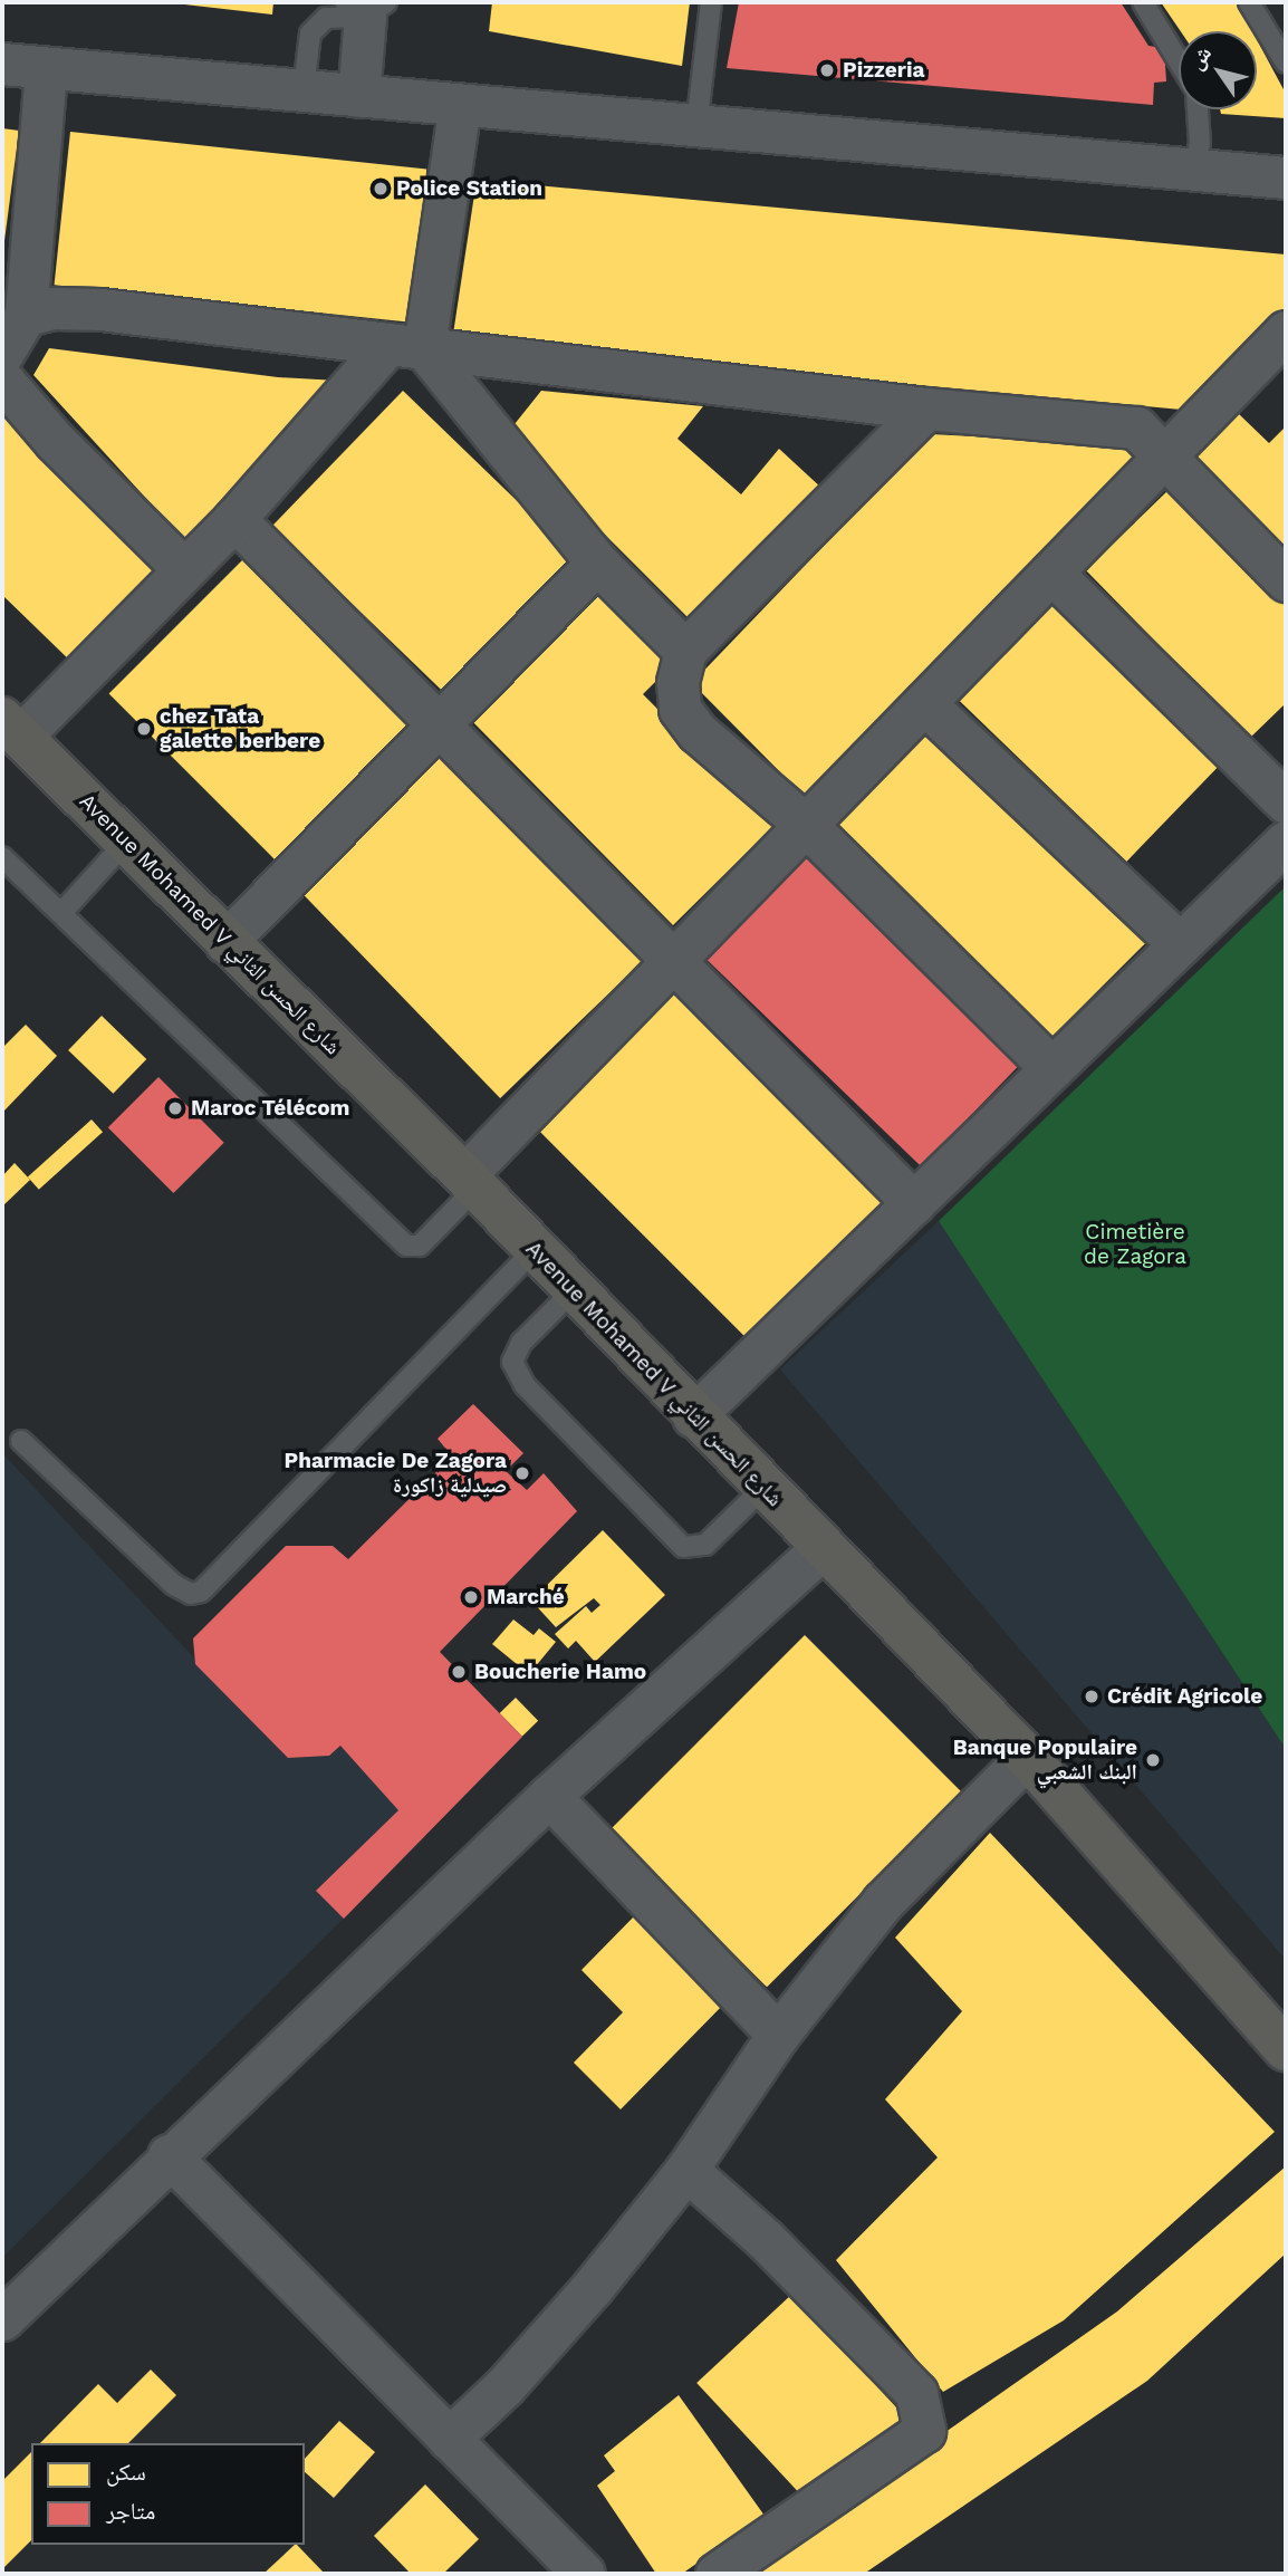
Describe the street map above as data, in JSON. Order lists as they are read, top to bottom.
{
  "streets": {
    "main road": ["Avenue Mohamed V شارع الحسن الثاني"]
  },
  "parks": ["Cimetière de Zagora"],
  "places": [
    "Pizzeria",
    "Police Station",
    "chez Tata galette berbere",
    "Maroc Télécom",
    "Pharmacie De Zagora صيدلية زاكورة",
    "Marché",
    "Boucherie Hamo",
    "Crédit Agricole",
    "Banque Populaire البنك الشعبي"
  ],
  "legend": ["سكن", "متاجر"],
  "north": "top left"
}
